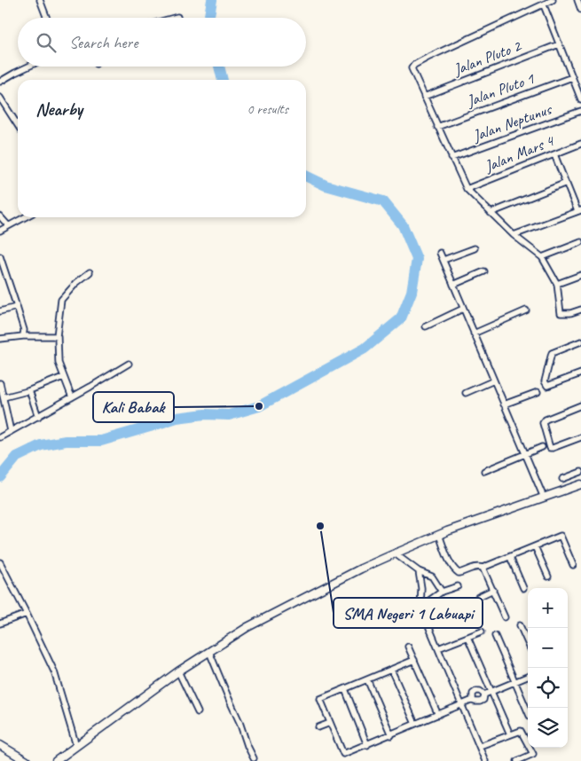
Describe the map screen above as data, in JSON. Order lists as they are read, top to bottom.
{
  "streets": {
    "street": [
      "Jalan Pluto 2",
      "Jalan Pluto 1",
      "Jalan Neptunus",
      "Jalan Mars 4"
    ]
  },
  "places": ["Kali Babak", "SMA Negeri 1 Labuapi"],
  "page": {
    "search": "Search here",
    "heading": ["Nearby", "0 results"],
    "map_buttons": ["+", "−"]
  }
}
